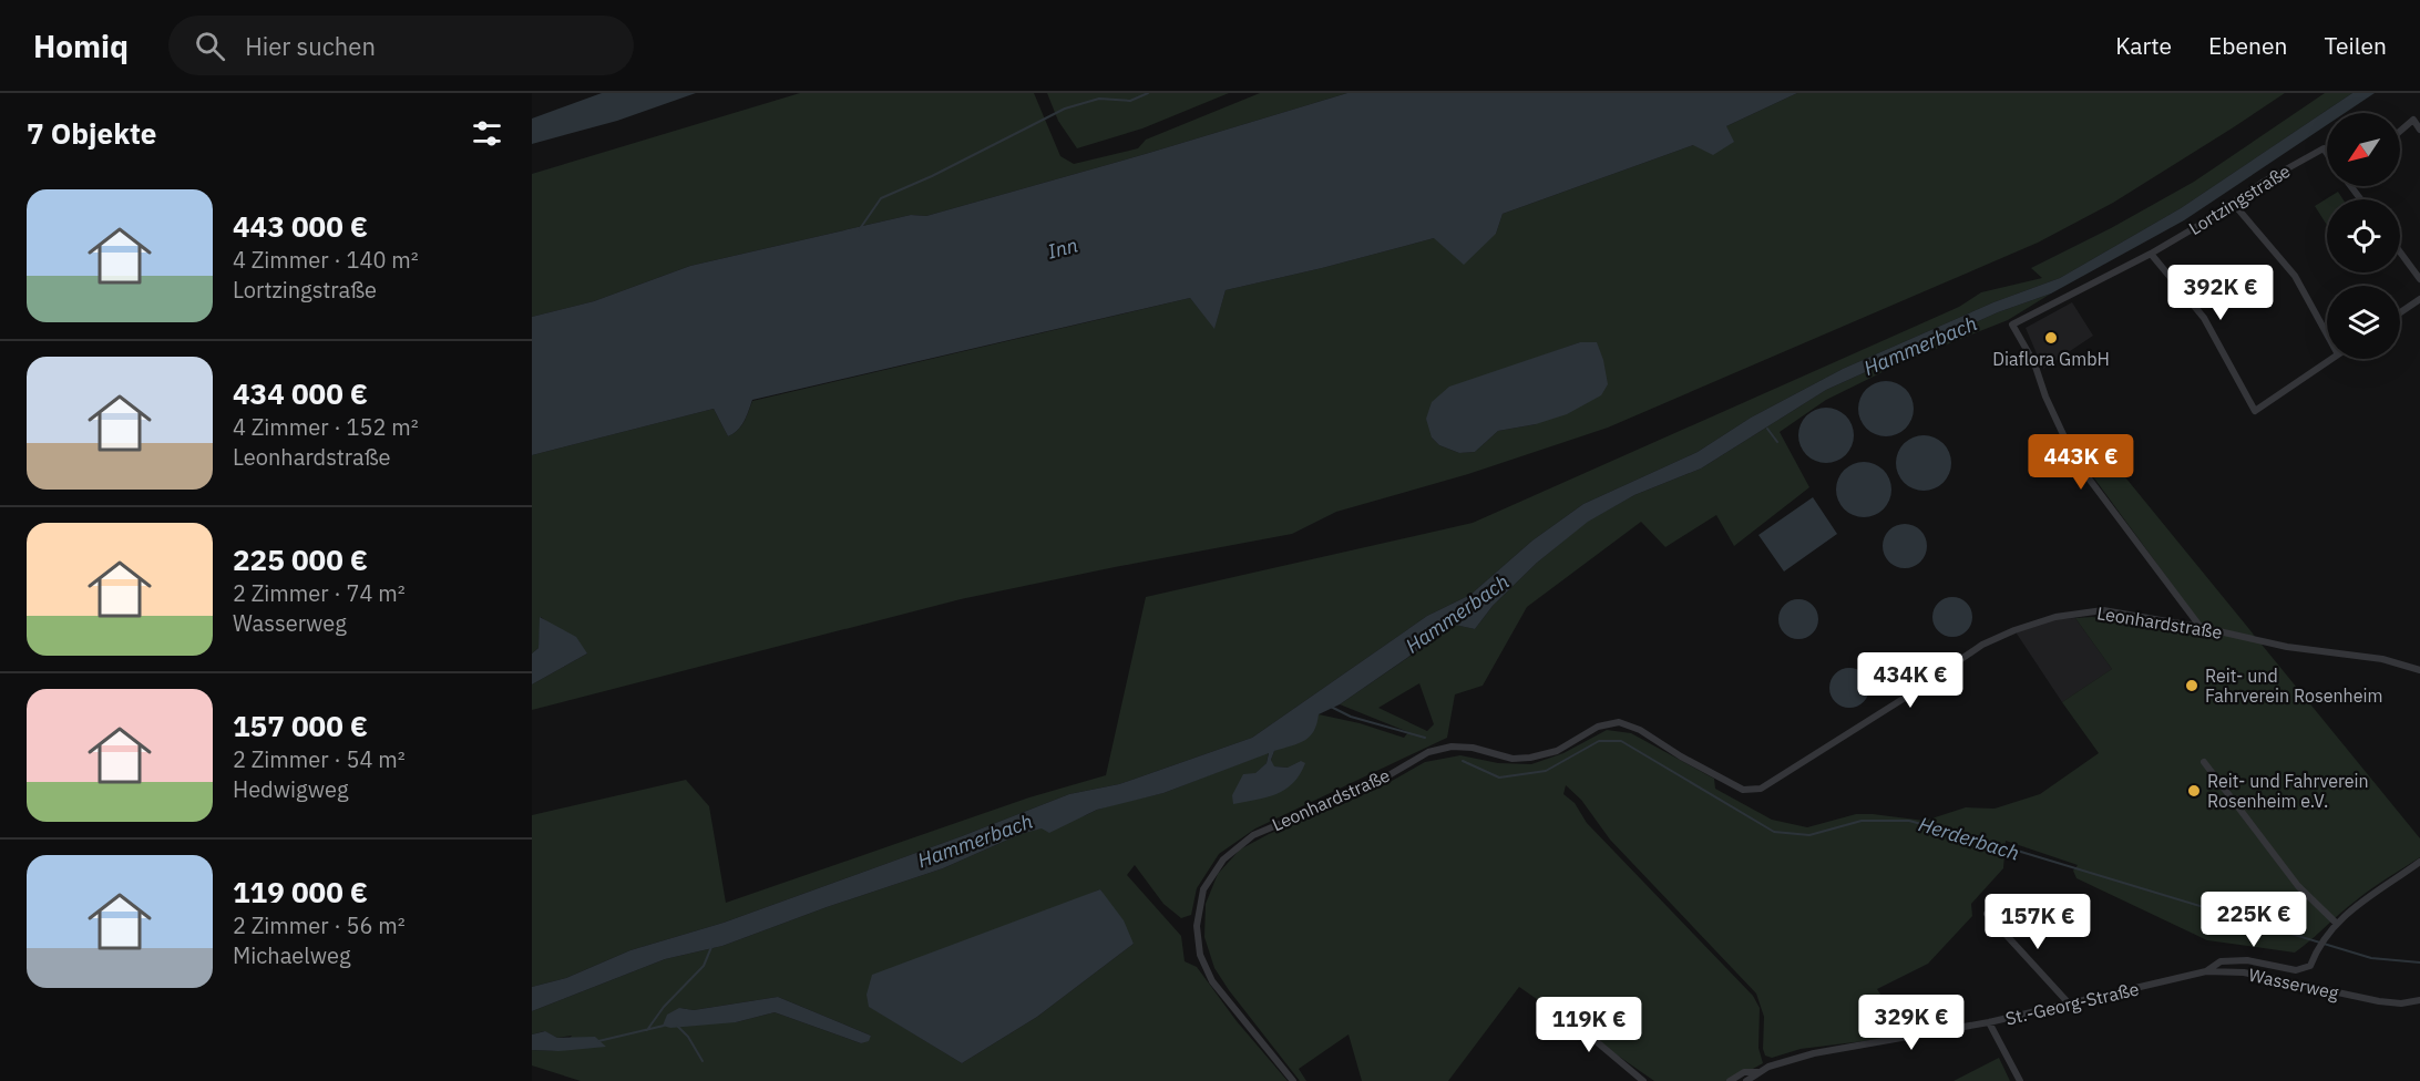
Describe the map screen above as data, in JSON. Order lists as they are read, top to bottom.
{
  "streets": {
    "street": [
      "Lortzingstraße",
      "Leonhardstraße",
      "Wasserweg",
      "St.-Georg-Straße"
    ]
  },
  "crossings": [
    ["Lortzingstraße", "Leonhardstraße"],
    ["Wasserweg", "St.-Georg-Straße"]
  ],
  "water": ["Inn", "Hammerbach", "Herderbach"],
  "places": ["Diaflora GmbH", "Reit- und Fahrverein Rosenheim", "Reit- und Fahrverein Rosenheim e.V."],
  "north": "bottom left",
  "page": {
    "header": "Homiq",
    "search": "Hier suchen",
    "nav": ["Karte", "Ebenen", "Teilen"],
    "heading": "7 Objekte",
    "list": [
      {
        "name": "443 000 €",
        "note": "4 Zimmer · 140 m² · Lortzingstraße"
      },
      {
        "name": "434 000 €",
        "note": "4 Zimmer · 152 m² · Leonhardstraße"
      },
      {
        "name": "225 000 €",
        "note": "2 Zimmer · 74 m² · Wasserweg"
      },
      {
        "name": "157 000 €",
        "note": "2 Zimmer · 54 m² · Hedwigweg"
      },
      {
        "name": "119 000 €",
        "note": "2 Zimmer · 56 m² · Michaelweg"
      }
    ],
    "price": [
      "392K €",
      "443K €",
      "434K €",
      "225K €",
      "157K €",
      "329K €",
      "119K €"
    ]
  }
}
